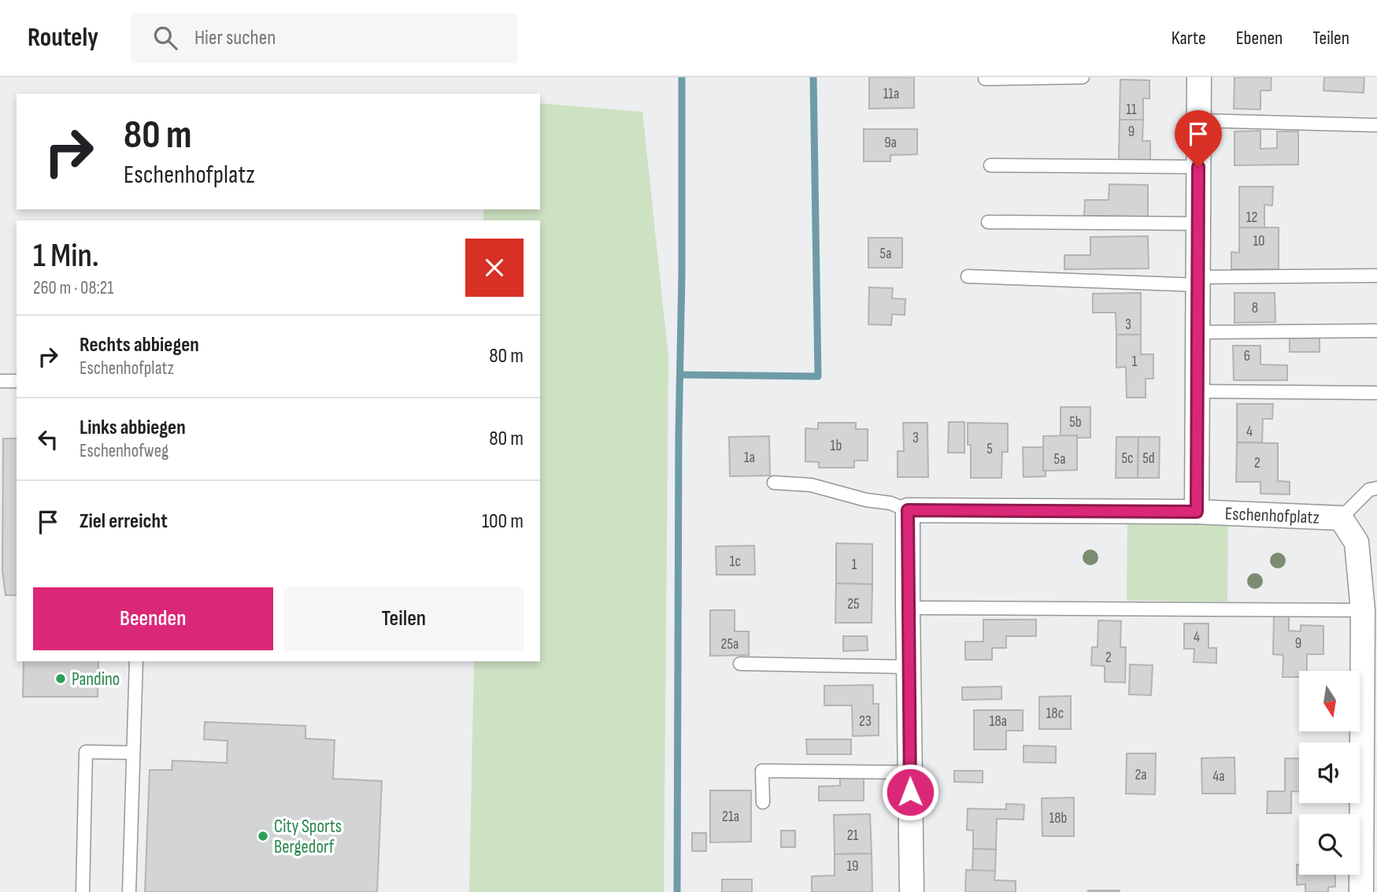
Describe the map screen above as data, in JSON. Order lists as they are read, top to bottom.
{
  "streets": {
    "street": ["Eschenhofplatz"]
  },
  "places": ["Pandino", "City Sports Bergedorf"],
  "house_numbers": [
    "11a",
    "11",
    "9",
    "9a",
    "12",
    "10",
    "5a",
    "8",
    "3",
    "6",
    "1",
    "5b",
    "4",
    "3",
    "1b",
    "5",
    "1a",
    "5c",
    "5d",
    "5a",
    "2",
    "1c",
    "1",
    "25",
    "4",
    "9",
    "25a",
    "2",
    "18c",
    "23",
    "18a",
    "2a",
    "4a",
    "21a",
    "18b",
    "21",
    "19"
  ],
  "north": "bottom",
  "page": {
    "header": "Routely",
    "search": "Hier suchen",
    "nav": ["Karte", "Ebenen", "Teilen"],
    "turn": ["80 m", "Eschenhofplatz"],
    "heading": ["1 Min.", "260 m · 08:21"],
    "list": [
      {
        "name": "Rechts abbiegen",
        "note": "Eschenhofplatz",
        "value": "80 m"
      },
      {
        "name": "Links abbiegen",
        "note": "Eschenhofweg",
        "value": "80 m"
      },
      {
        "name": "Ziel erreicht",
        "value": "100 m"
      }
    ],
    "buttons": ["Beenden", "Teilen"]
  }
}
